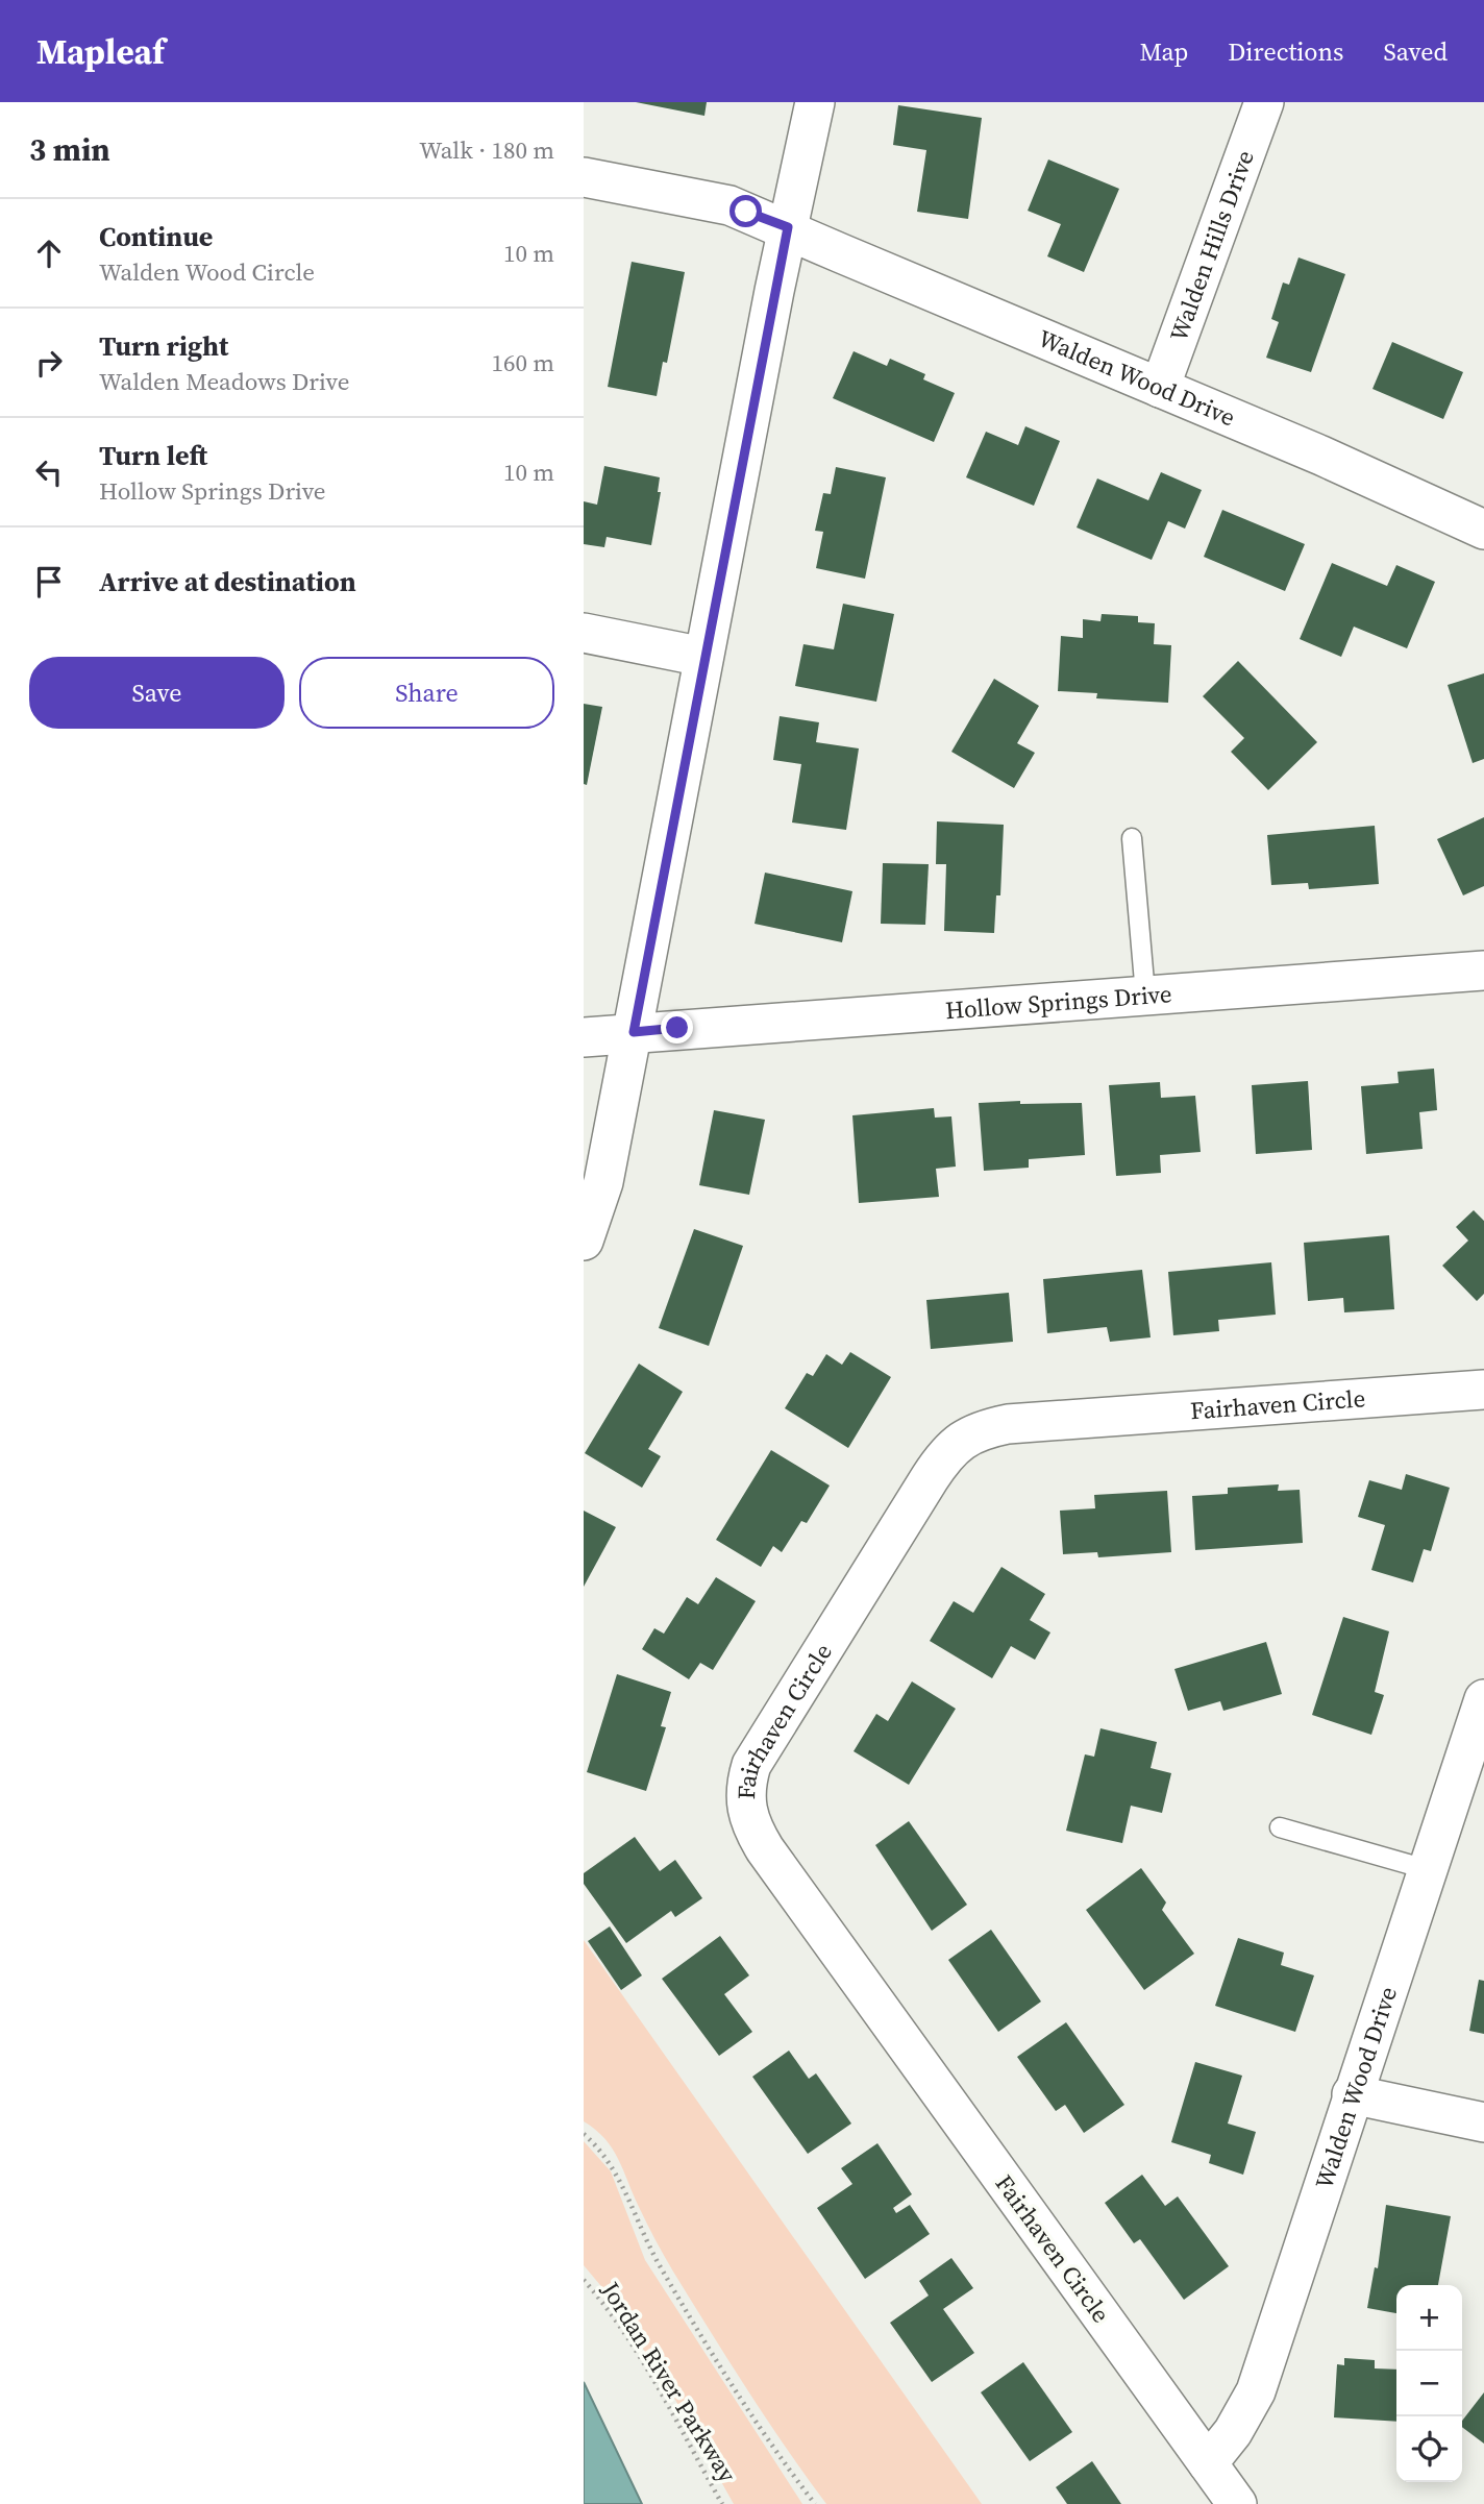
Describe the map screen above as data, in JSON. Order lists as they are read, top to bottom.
{
  "streets": {
    "street": [
      "Walden Hills Drive",
      "Walden Wood Drive",
      "Hollow Springs Drive",
      "Fairhaven Circle"
    ],
    "path": ["Jordan River Parkway"]
  },
  "crossings": [
    ["Walden Hills Drive", "Walden Wood Drive"],
    ["Walden Wood Drive", "Fairhaven Circle"]
  ],
  "page": {
    "header": "Mapleaf",
    "nav": ["Map", "Directions", "Saved"],
    "heading": ["3 min", "Walk · 180 m"],
    "list": [
      ["Continue", "Walden Wood Circle", "10 m"],
      ["Turn right", "Walden Meadows Drive", "160 m"],
      ["Turn left", "Hollow Springs Drive", "10 m"],
      "Arrive at destination"
    ],
    "buttons": ["Save", "Share"],
    "map_buttons": ["+", "−"]
  }
}
